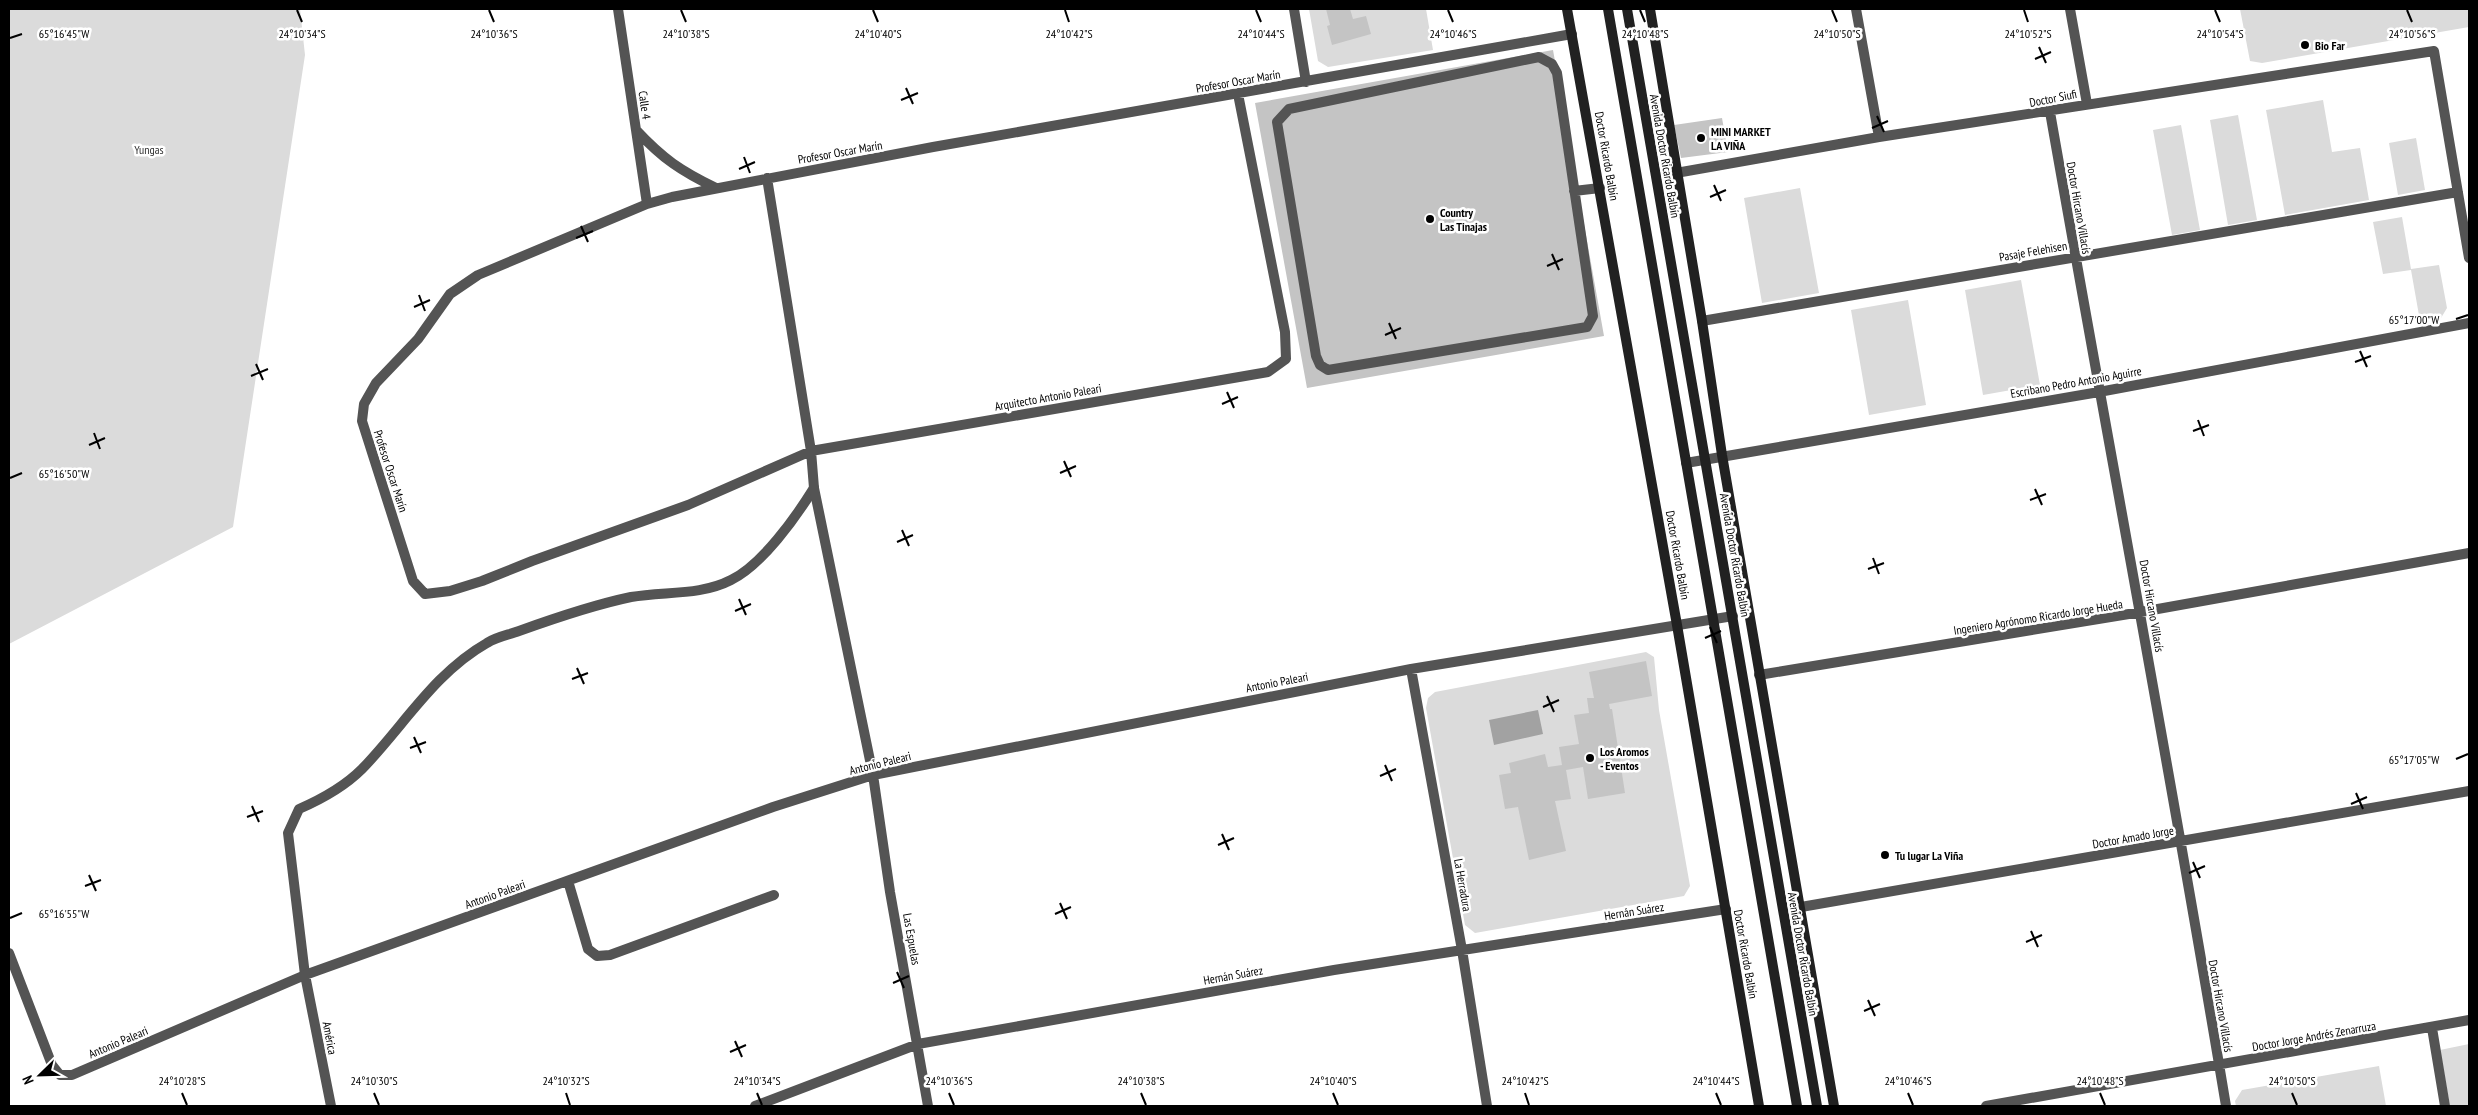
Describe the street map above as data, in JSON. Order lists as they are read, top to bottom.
{
  "streets": {
    "street": [
      "Profesor Oscar Marín",
      "Doctor Siufi",
      "Calle 4",
      "Doctor Ricardo Balbín",
      "Avenida Doctor Ricardo Balbín",
      "Doctor Hircano Villacís",
      "Pasaje Felehisen",
      "Escribano Pedro Antonio Aguirre",
      "Arquitecto Antonio Paleari",
      "Ingeniero Agrónomo Ricardo Jorge Hueda",
      "Antonio Paleari",
      "Doctor Amado Jorge",
      "La Herradura",
      "Hernán Suárez",
      "Las Espuelas",
      "Doctor Jorge Andrés Zenarruza",
      "América"
    ]
  },
  "crossings": [
    ["Profesor Oscar Marín", "Calle 4"],
    ["Profesor Oscar Marín", "Doctor Ricardo Balbín"],
    ["Profesor Oscar Marín", "Arquitecto Antonio Paleari"],
    ["Profesor Oscar Marín", "Las Espuelas"],
    ["Doctor Siufi", "Doctor Hircano Villacís"],
    ["Doctor Siufi", "Pasaje Felehisen"],
    ["Doctor Ricardo Balbín", "Antonio Paleari"],
    ["Doctor Ricardo Balbín", "Hernán Suárez"],
    ["Avenida Doctor Ricardo Balbín", "Escribano Pedro Antonio Aguirre"],
    ["Avenida Doctor Ricardo Balbín", "Antonio Paleari"],
    ["Doctor Hircano Villacís", "Pasaje Felehisen"],
    ["Doctor Hircano Villacís", "Escribano Pedro Antonio Aguirre"],
    ["Doctor Hircano Villacís", "Ingeniero Agrónomo Ricardo Jorge Hueda"],
    ["Doctor Hircano Villacís", "Doctor Amado Jorge"],
    ["Doctor Hircano Villacís", "Doctor Jorge Andrés Zenarruza"],
    ["Arquitecto Antonio Paleari", "Las Espuelas"],
    ["Antonio Paleari", "La Herradura"],
    ["Antonio Paleari", "Las Espuelas"],
    ["Antonio Paleari", "América"],
    ["La Herradura", "Hernán Suárez"],
    ["Hernán Suárez", "Las Espuelas"],
    ["Las Espuelas", "América"]
  ],
  "parks": ["Yungas"],
  "places": [
    "Bio Far",
    "MINI MARKET LA VIÑA",
    "Country Las Tinajas",
    "Los Aromos - Eventos",
    "Tu lugar La Viña"
  ],
  "north": "bottom left",
  "coordinates": [
    "65°16'45\"W",
    "24°10'34\"S",
    "24°10'36\"S",
    "24°10'38\"S",
    "24°10'40\"S",
    "24°10'42\"S",
    "24°10'44\"S",
    "24°10'46\"S",
    "24°10'48\"S",
    "24°10'50\"S",
    "24°10'52\"S",
    "24°10'54\"S",
    "24°10'56\"S",
    "65°17'00\"W",
    "65°16'50\"W",
    "65°17'05\"W",
    "65°16'55\"W",
    "24°10'28\"S",
    "24°10'30\"S",
    "24°10'32\"S"
  ]
}
